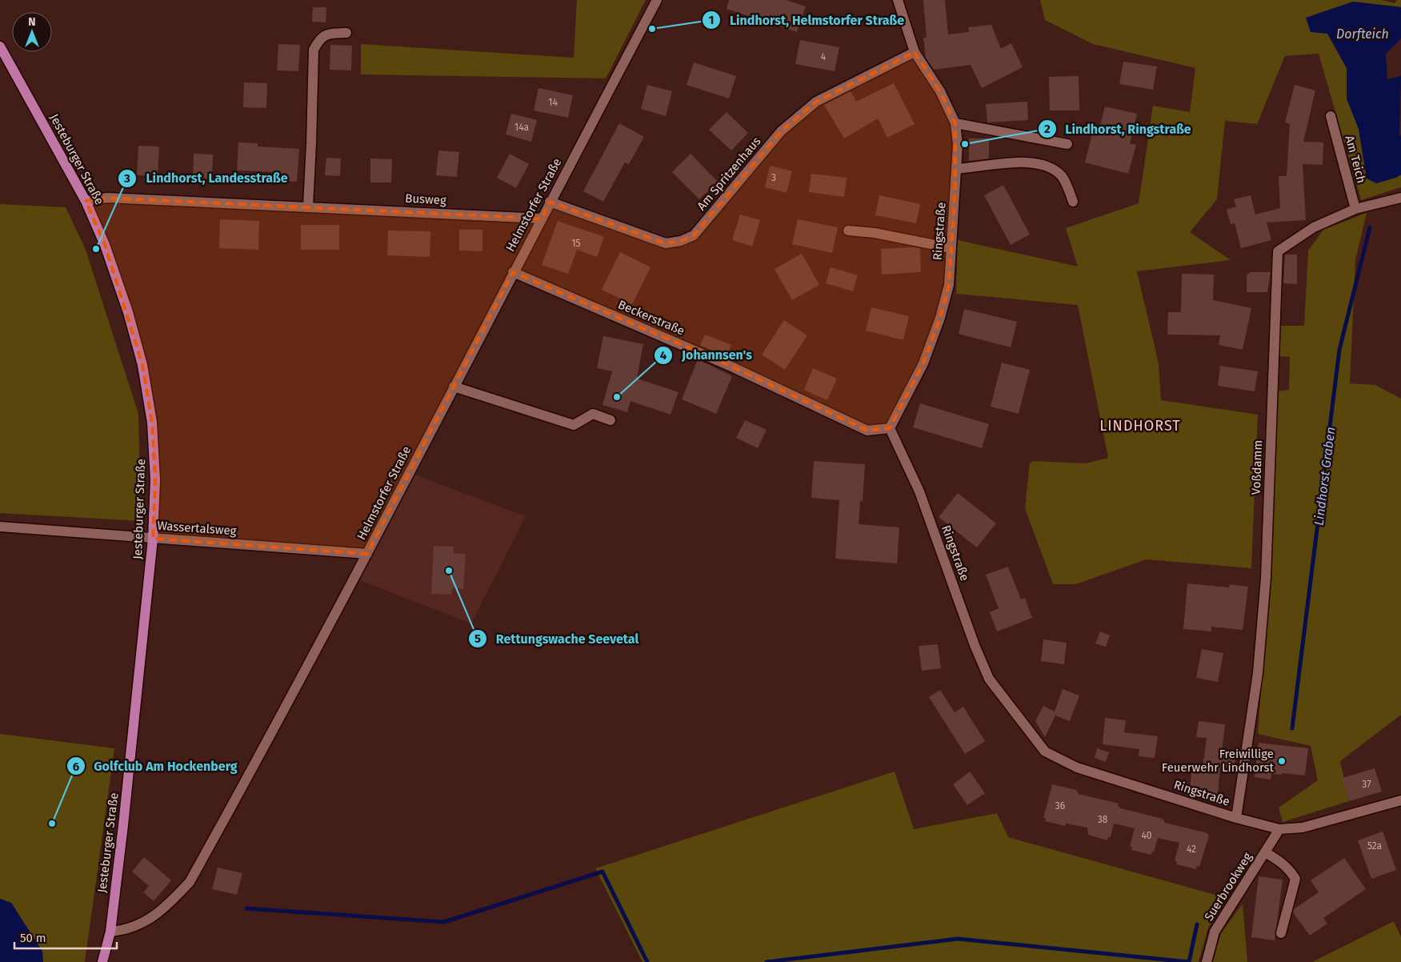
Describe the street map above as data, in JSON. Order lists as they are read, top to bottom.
{
  "streets": {
    "main road": ["Jesteburger Straße"],
    "street": [
      "Am Teich",
      "Am Spritzenhaus",
      "Busweg",
      "Helmstorfer Straße",
      "Ringstraße",
      "Beckerstraße",
      "Voßdamm",
      "Wassertalsweg",
      "Suerbrookweg"
    ]
  },
  "crossings": [
    ["Jesteburger Straße", "Busweg"],
    ["Jesteburger Straße", "Helmstorfer Straße"],
    ["Jesteburger Straße", "Wassertalsweg"],
    ["Am Teich", "Voßdamm"],
    ["Am Spritzenhaus", "Helmstorfer Straße"],
    ["Am Spritzenhaus", "Ringstraße"],
    ["Busweg", "Helmstorfer Straße"],
    ["Helmstorfer Straße", "Beckerstraße"],
    ["Helmstorfer Straße", "Wassertalsweg"],
    ["Ringstraße", "Beckerstraße"],
    ["Ringstraße", "Voßdamm"],
    ["Ringstraße", "Suerbrookweg"]
  ],
  "districts": ["LINDHORST"],
  "water": ["Dorfteich", "Lindhorst Graben"],
  "places": [
    "Lindhorst, Helmstorfer Straße",
    "Lindhorst, Ringstraße",
    "Lindhorst, Landesstraße",
    "Johannsen's",
    "Rettungswache Seevetal",
    "Freiwillige Feuerwehr Lindhorst",
    "Golfclub Am Hockenberg"
  ],
  "house_numbers": [
    "4",
    "14",
    "14a",
    "3",
    "15",
    "37",
    "36",
    "38",
    "40",
    "52a",
    "42"
  ],
  "scale_bar": "50 m",
  "north": "top"
}
